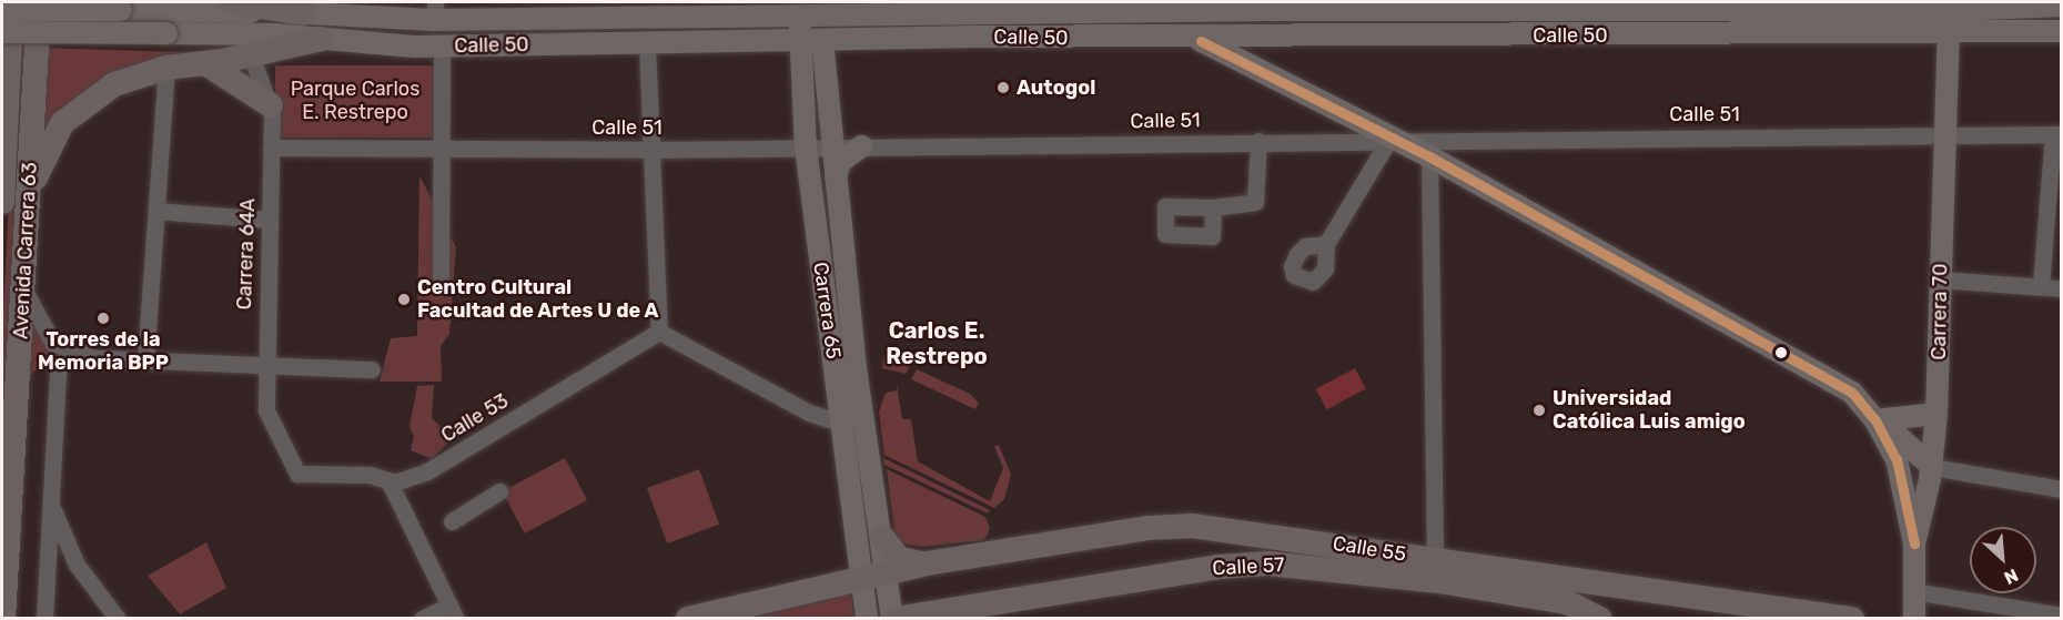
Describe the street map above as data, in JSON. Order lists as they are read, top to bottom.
{
  "streets": {
    "highway": ["Avenida Carrera 63", "Calle 55", "Calle 57"],
    "main road": ["Calle 50", "Carrera 65", "Carrera 70"],
    "street": ["Calle 51", "Carrera 64A", "Calle 53"]
  },
  "crossings": [
    ["Calle 50", "Carrera 65"],
    ["Calle 50", "Carrera 70"],
    ["Calle 51", "Carrera 64A"],
    ["Calle 51", "Carrera 65"],
    ["Calle 51", "Carrera 70"],
    ["Carrera 64A", "Calle 53"],
    ["Carrera 65", "Calle 55"],
    ["Carrera 65", "Calle 57"],
    ["Calle 55", "Calle 57"]
  ],
  "districts": ["Carlos E. Restrepo"],
  "parks": ["Parque Carlos E. Restrepo"],
  "places": [
    "Autogol",
    "Centro Cultural Facultad de Artes U de A",
    "Torres de la Memoria BPP",
    "Universidad Católica Luis amigo"
  ],
  "north": "bottom right"
}
